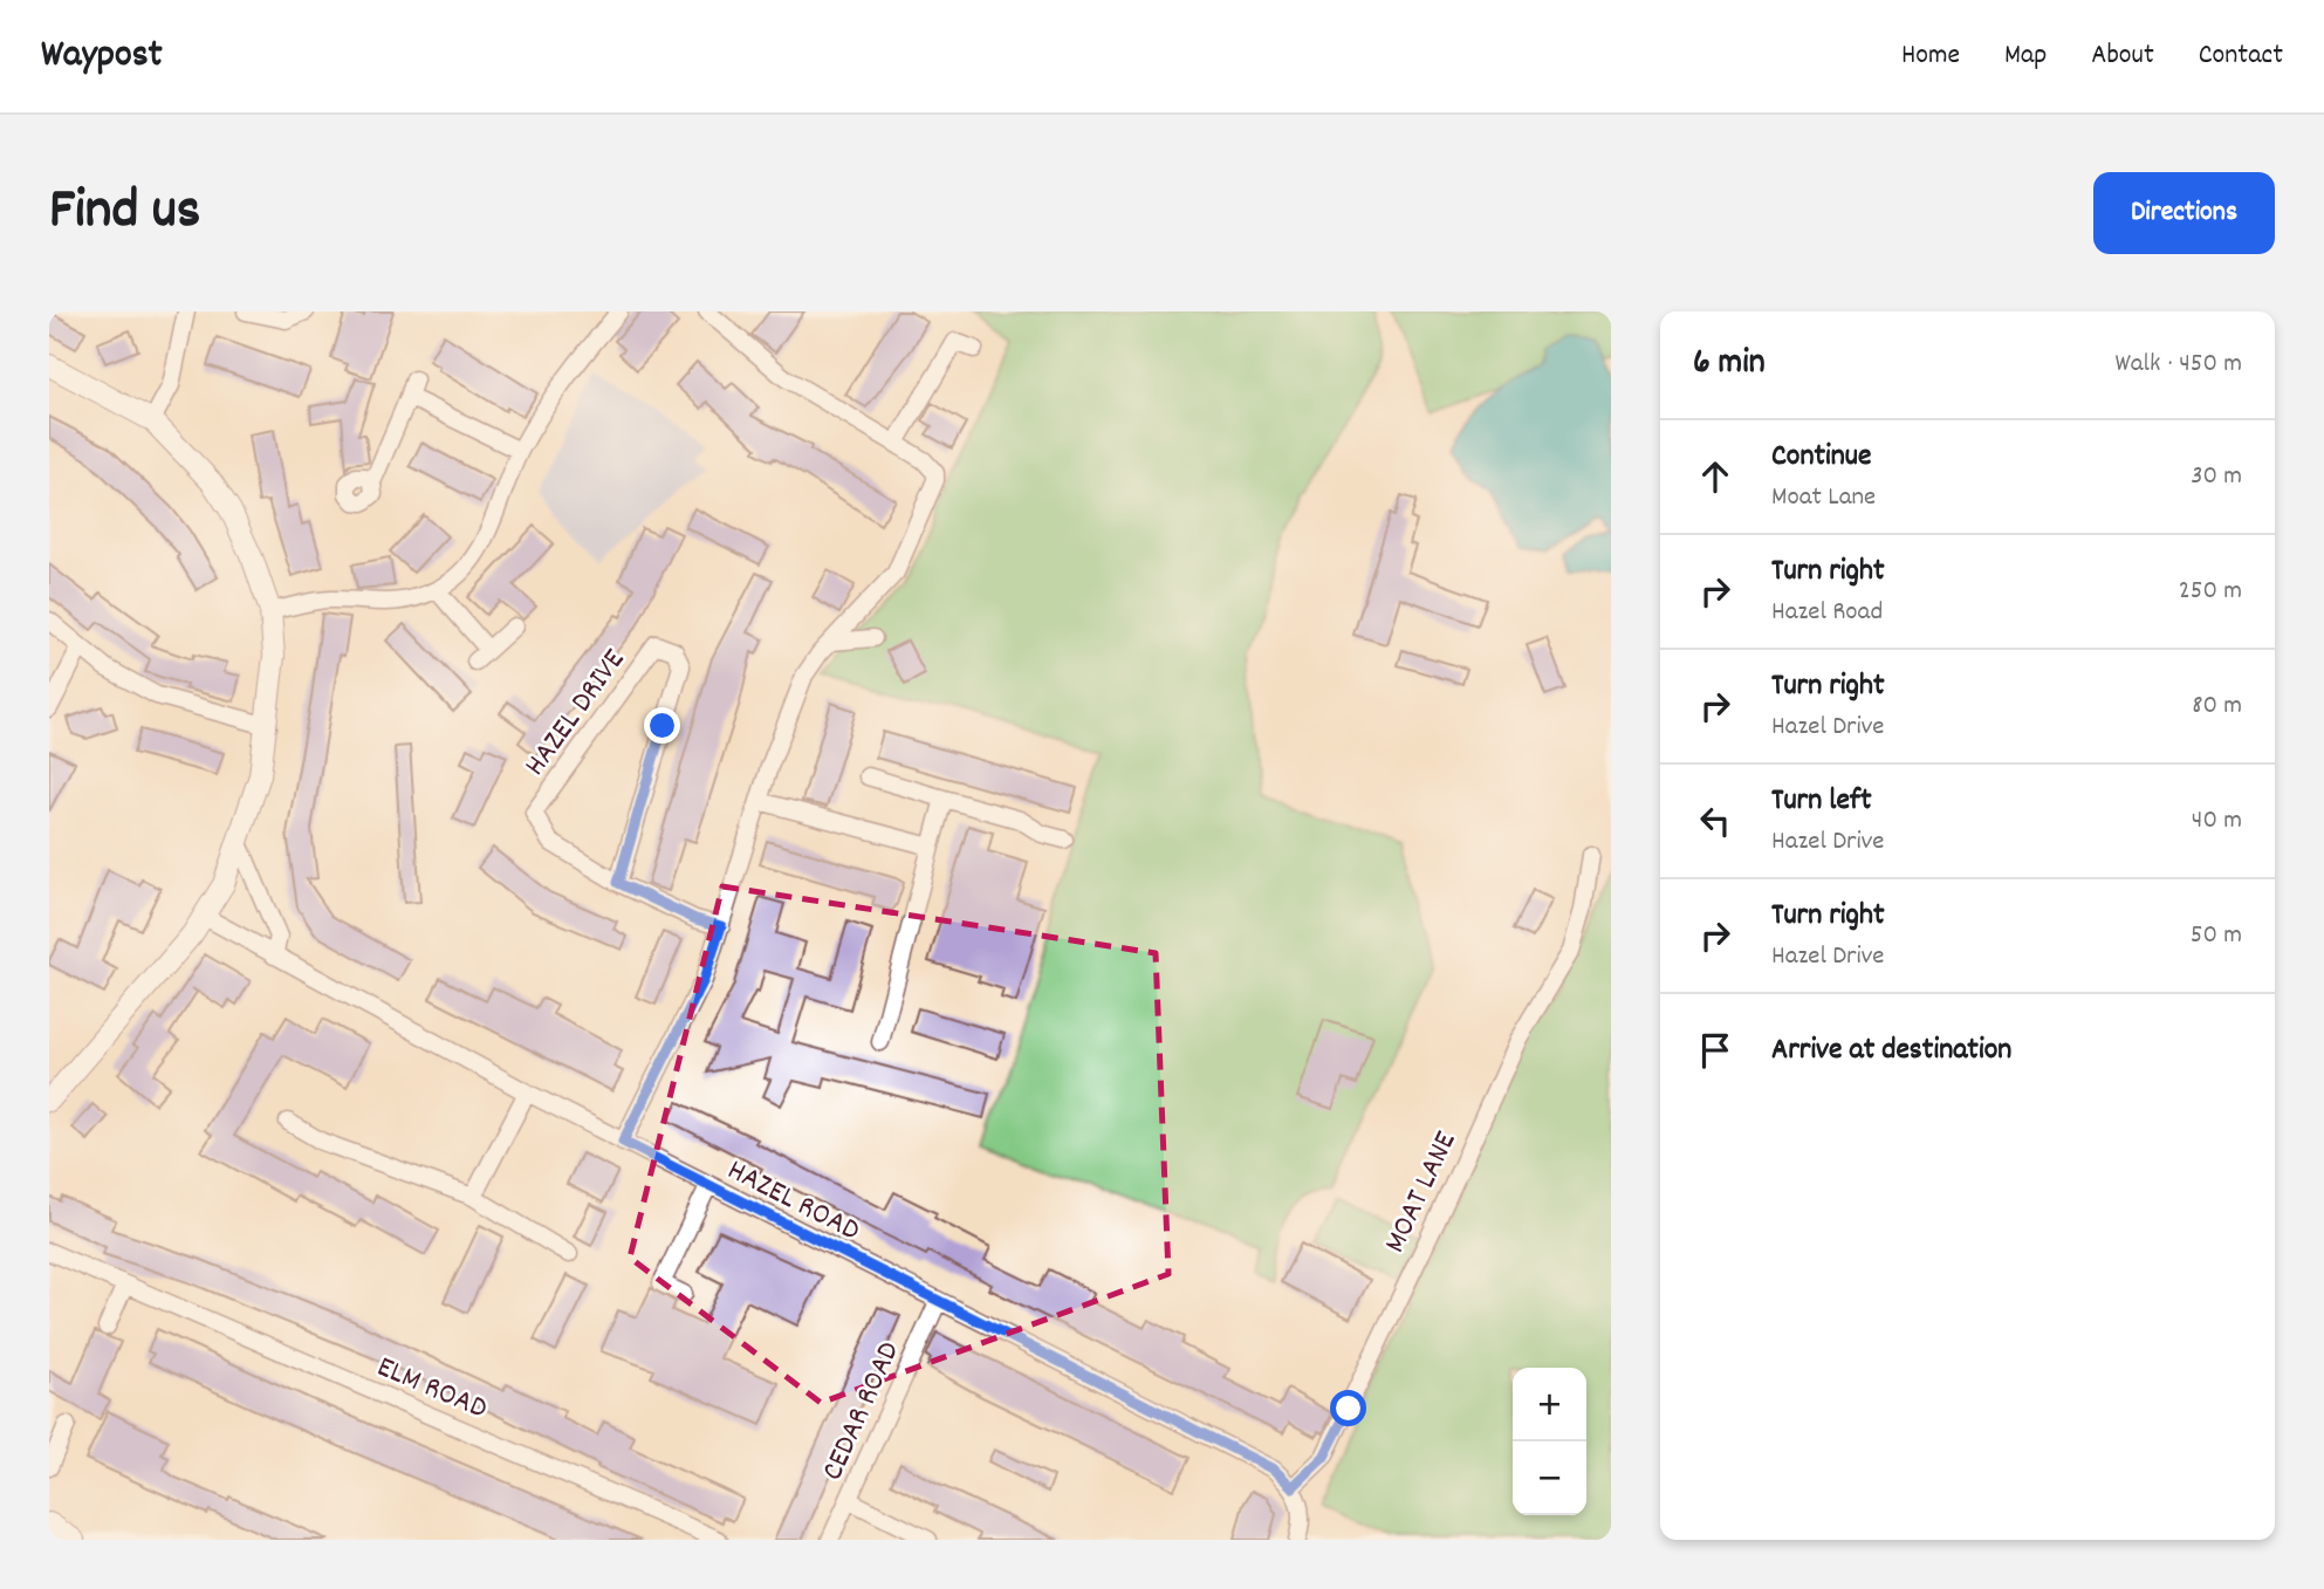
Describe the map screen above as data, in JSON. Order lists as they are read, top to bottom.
{
  "streets": {
    "street": [
      "HAZEL DRIVE",
      "MOAT LANE",
      "HAZEL ROAD",
      "ELM ROAD",
      "CEDAR ROAD"
    ]
  },
  "crossings": [
    ["MOAT LANE", "HAZEL ROAD"],
    ["HAZEL ROAD", "CEDAR ROAD"]
  ],
  "page": {
    "header": "Waypost",
    "nav": [
      "Home",
      "Map",
      "About",
      "Contact"
    ],
    "title": "Find us",
    "buttons": "Directions",
    "heading": ["6 min", "Walk · 450 m"],
    "list": [
      ["Continue", "Moat Lane", "30 m"],
      ["Turn right", "Hazel Road", "250 m"],
      ["Turn right", "Hazel Drive", "80 m"],
      ["Turn left", "Hazel Drive", "40 m"],
      ["Turn right", "Hazel Drive", "50 m"],
      "Arrive at destination"
    ],
    "map_buttons": ["+", "−"]
  }
}
